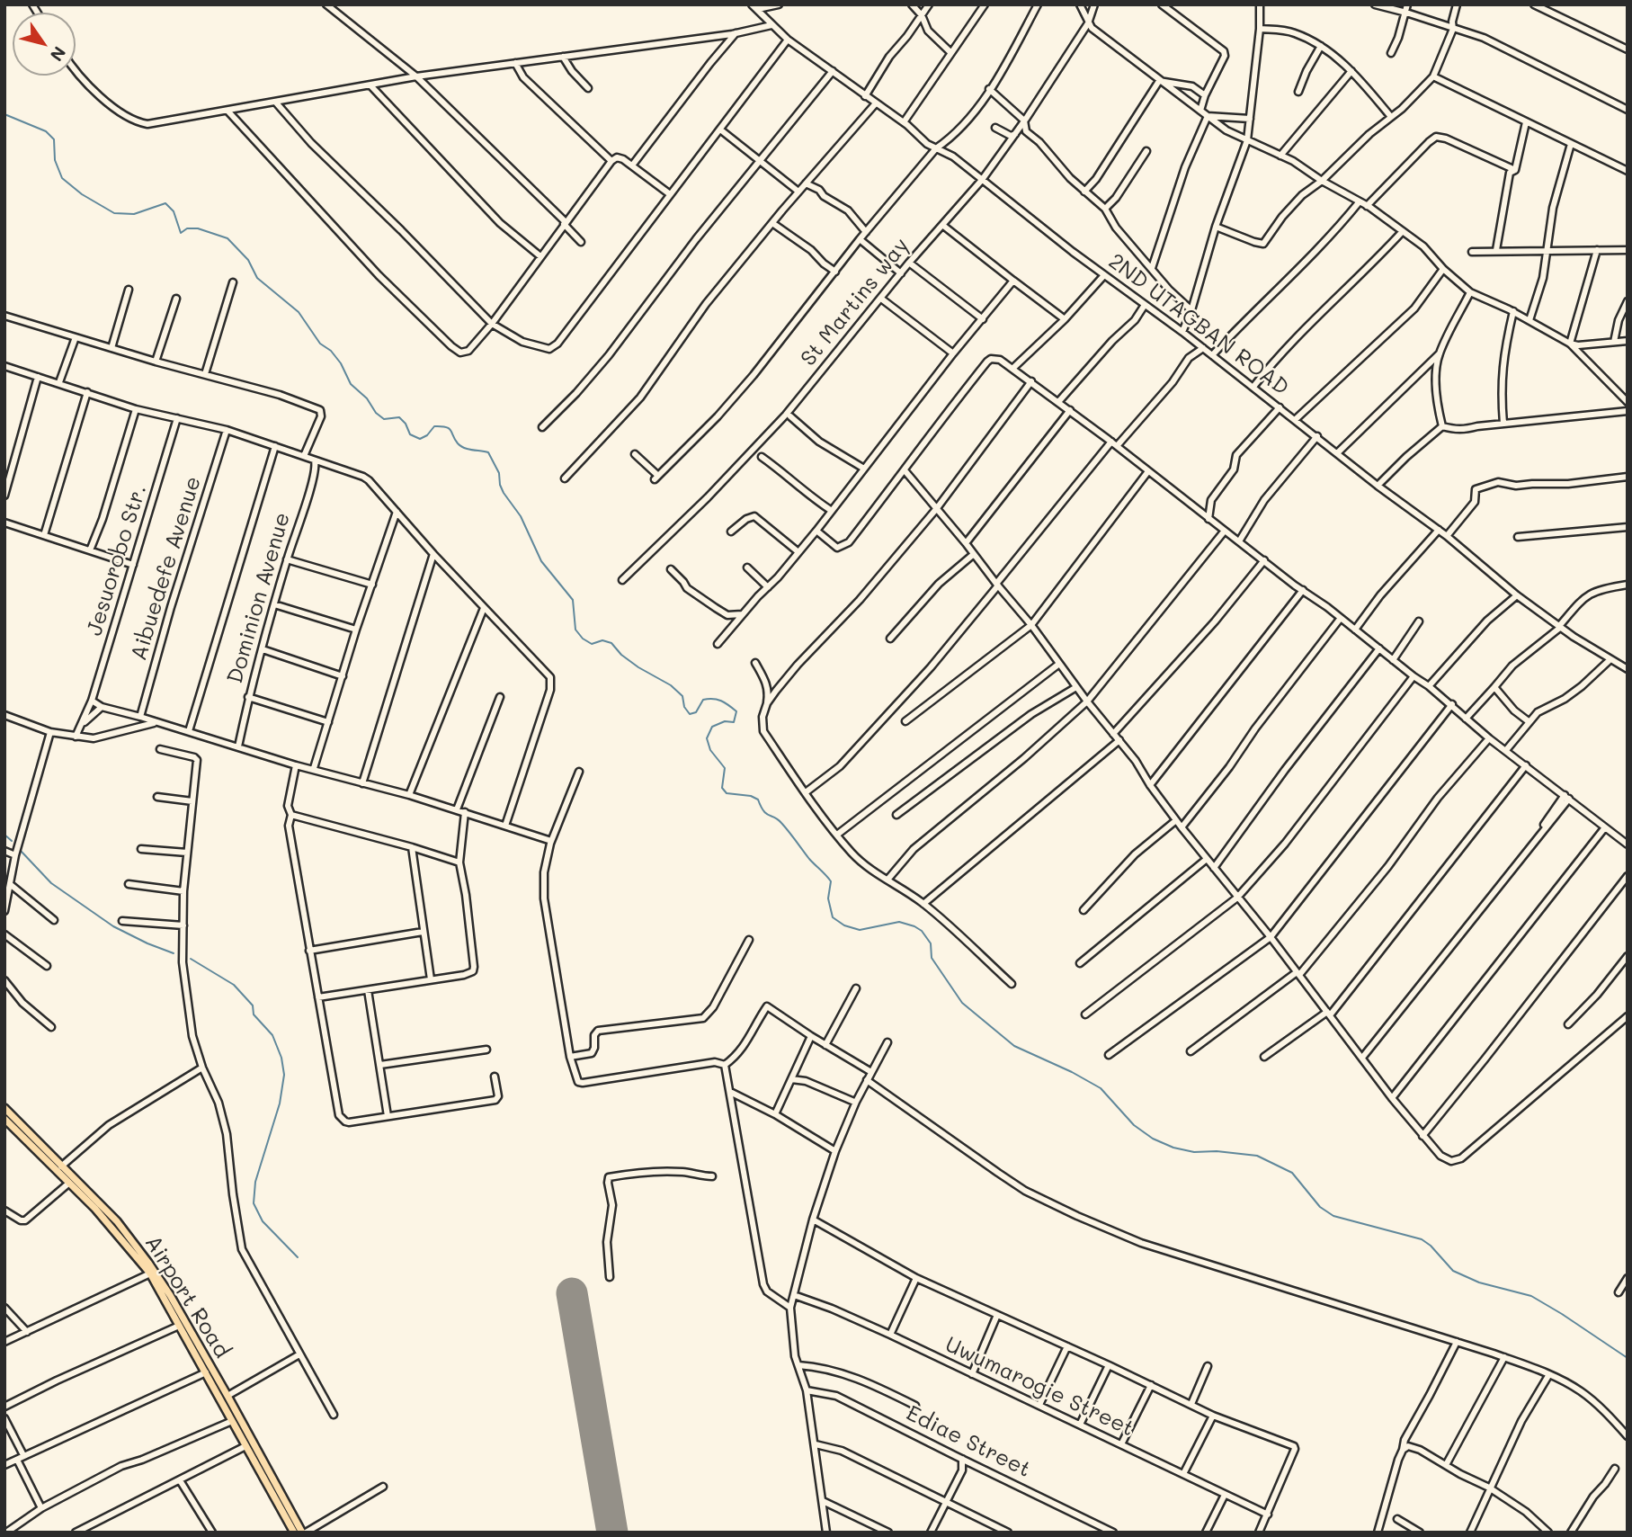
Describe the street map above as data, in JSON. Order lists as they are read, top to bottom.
{
  "streets": {
    "main road": ["Airport Road"],
    "street": [
      "St Martins way",
      "2ND UTAGBAN ROAD",
      "Jesuorobo Str.",
      "Aibuedefe Avenue",
      "Dominion Avenue",
      "Uwumarogie Street",
      "Ediae Street"
    ]
  },
  "crossings": [
    ["St Martins way", "2ND UTAGBAN ROAD"]
  ],
  "north": "bottom right"
}
